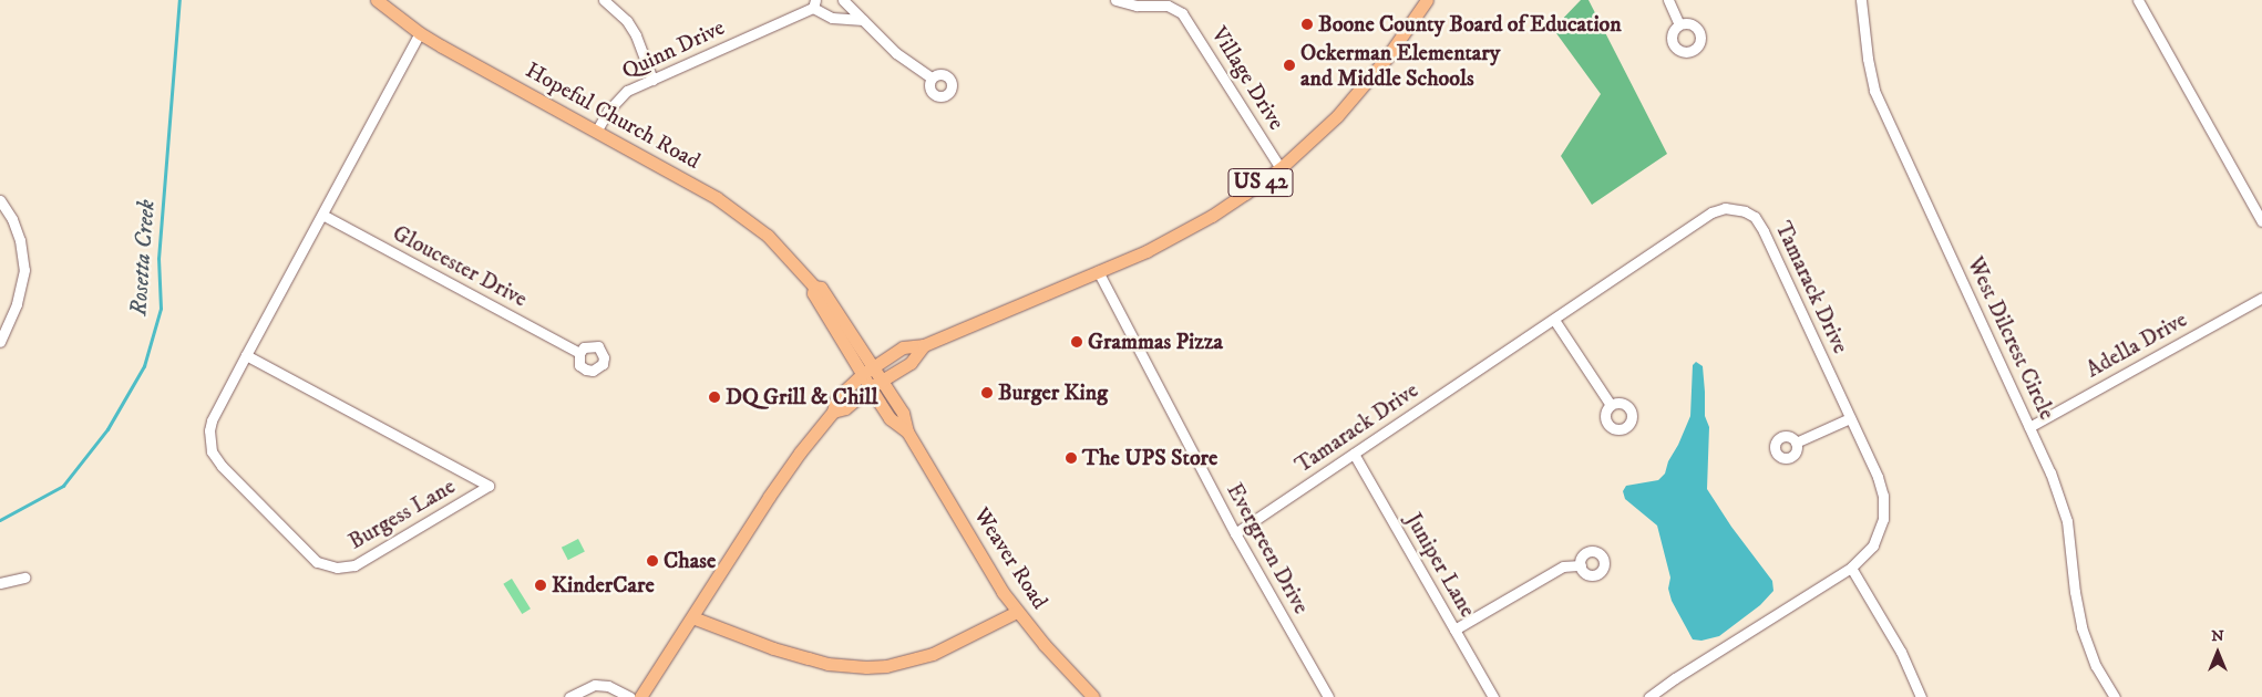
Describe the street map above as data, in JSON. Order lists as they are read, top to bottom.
{
  "streets": {
    "main road": ["Hopeful Church Road", "US 42", "Weaver Road"],
    "street": [
      "Quinn Drive",
      "Village Drive",
      "Gloucester Drive",
      "Tamarack Drive",
      "West Dilcrest Circle",
      "Adella Drive",
      "Burgess Lane",
      "Evergreen Drive",
      "Juniper Lane"
    ]
  },
  "crossings": [
    ["Quinn Drive", "Hopeful Church Road"],
    ["Village Drive", "US 42"],
    ["Hopeful Church Road", "US 42"],
    ["Hopeful Church Road", "Burgess Lane"],
    ["Hopeful Church Road", "Weaver Road"],
    ["US 42", "Evergreen Drive"],
    ["US 42", "Weaver Road"],
    ["Gloucester Drive", "Burgess Lane"],
    ["Tamarack Drive", "Evergreen Drive"],
    ["Tamarack Drive", "Juniper Lane"],
    ["West Dilcrest Circle", "Adella Drive"]
  ],
  "water": ["Rosetta Creek"],
  "places": [
    "Boone County Board of Education",
    "Ockerman Elementary and Middle Schools",
    "Grammas Pizza",
    "Burger King",
    "DQ Grill & Chill",
    "The UPS Store",
    "Chase",
    "KinderCare"
  ],
  "north": "top"
}
